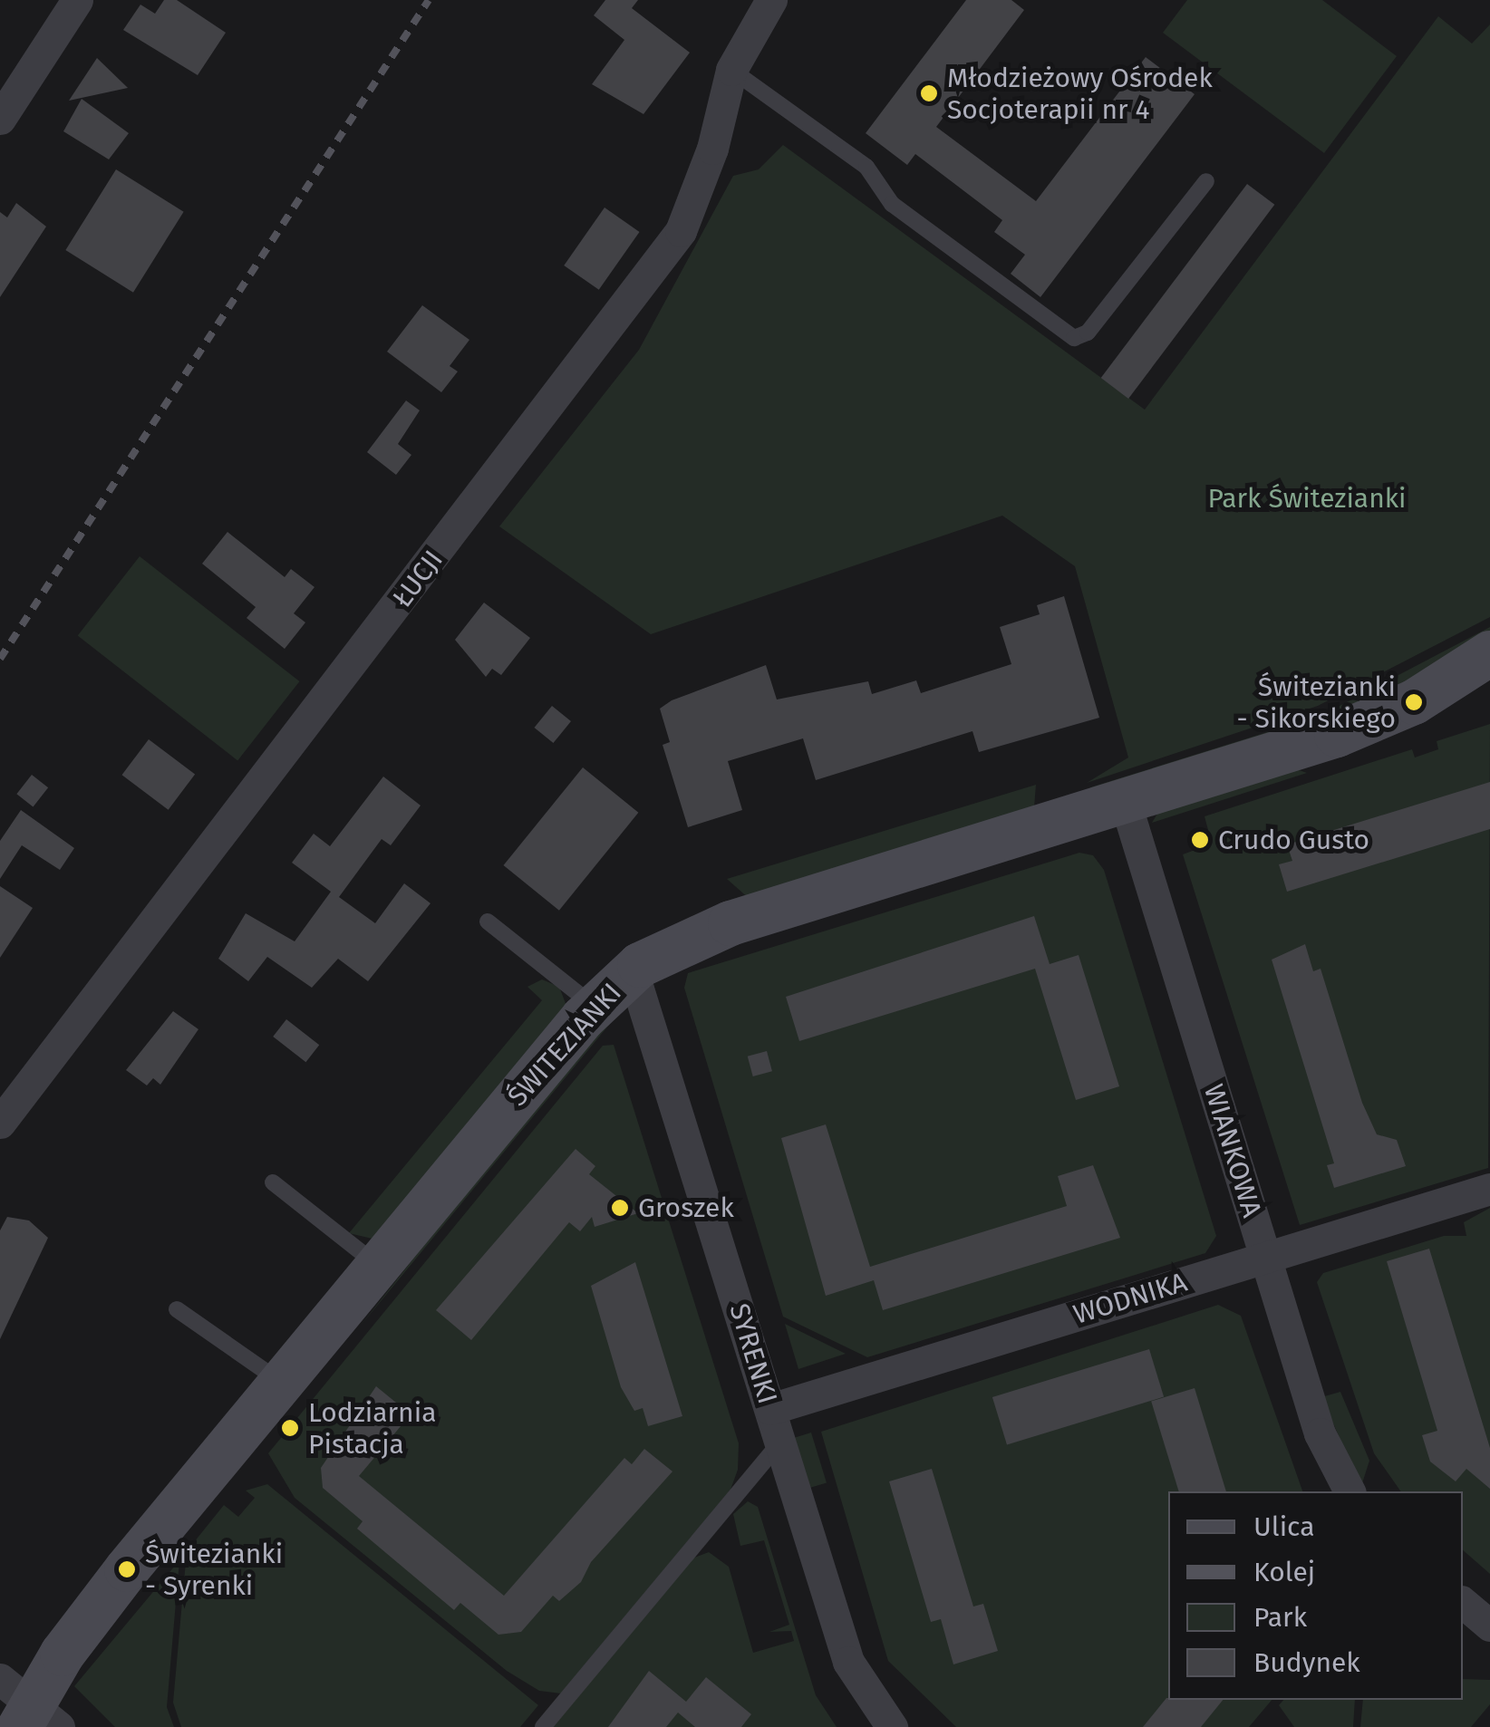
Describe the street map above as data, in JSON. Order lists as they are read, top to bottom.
{
  "streets": {
    "street": [
      "ŁUCJI",
      "ŚWITEZIANKI",
      "WIANKOWA",
      "WODNIKA",
      "SYRENKI"
    ]
  },
  "crossings": [
    ["ŚWITEZIANKI", "WIANKOWA"],
    ["ŚWITEZIANKI", "SYRENKI"],
    ["WIANKOWA", "WODNIKA"],
    ["WODNIKA", "SYRENKI"]
  ],
  "parks": ["Park Świtezianki"],
  "places": [
    "Młodzieżowy Ośrodek Socjoterapii nr 4",
    "Świtezianki - Sikorskiego",
    "Crudo Gusto",
    "Groszek",
    "Lodziarnia Pistacja",
    "Świtezianki - Syrenki"
  ],
  "legend": [
    "Ulica",
    "Kolej",
    "Park",
    "Budynek"
  ]
}
